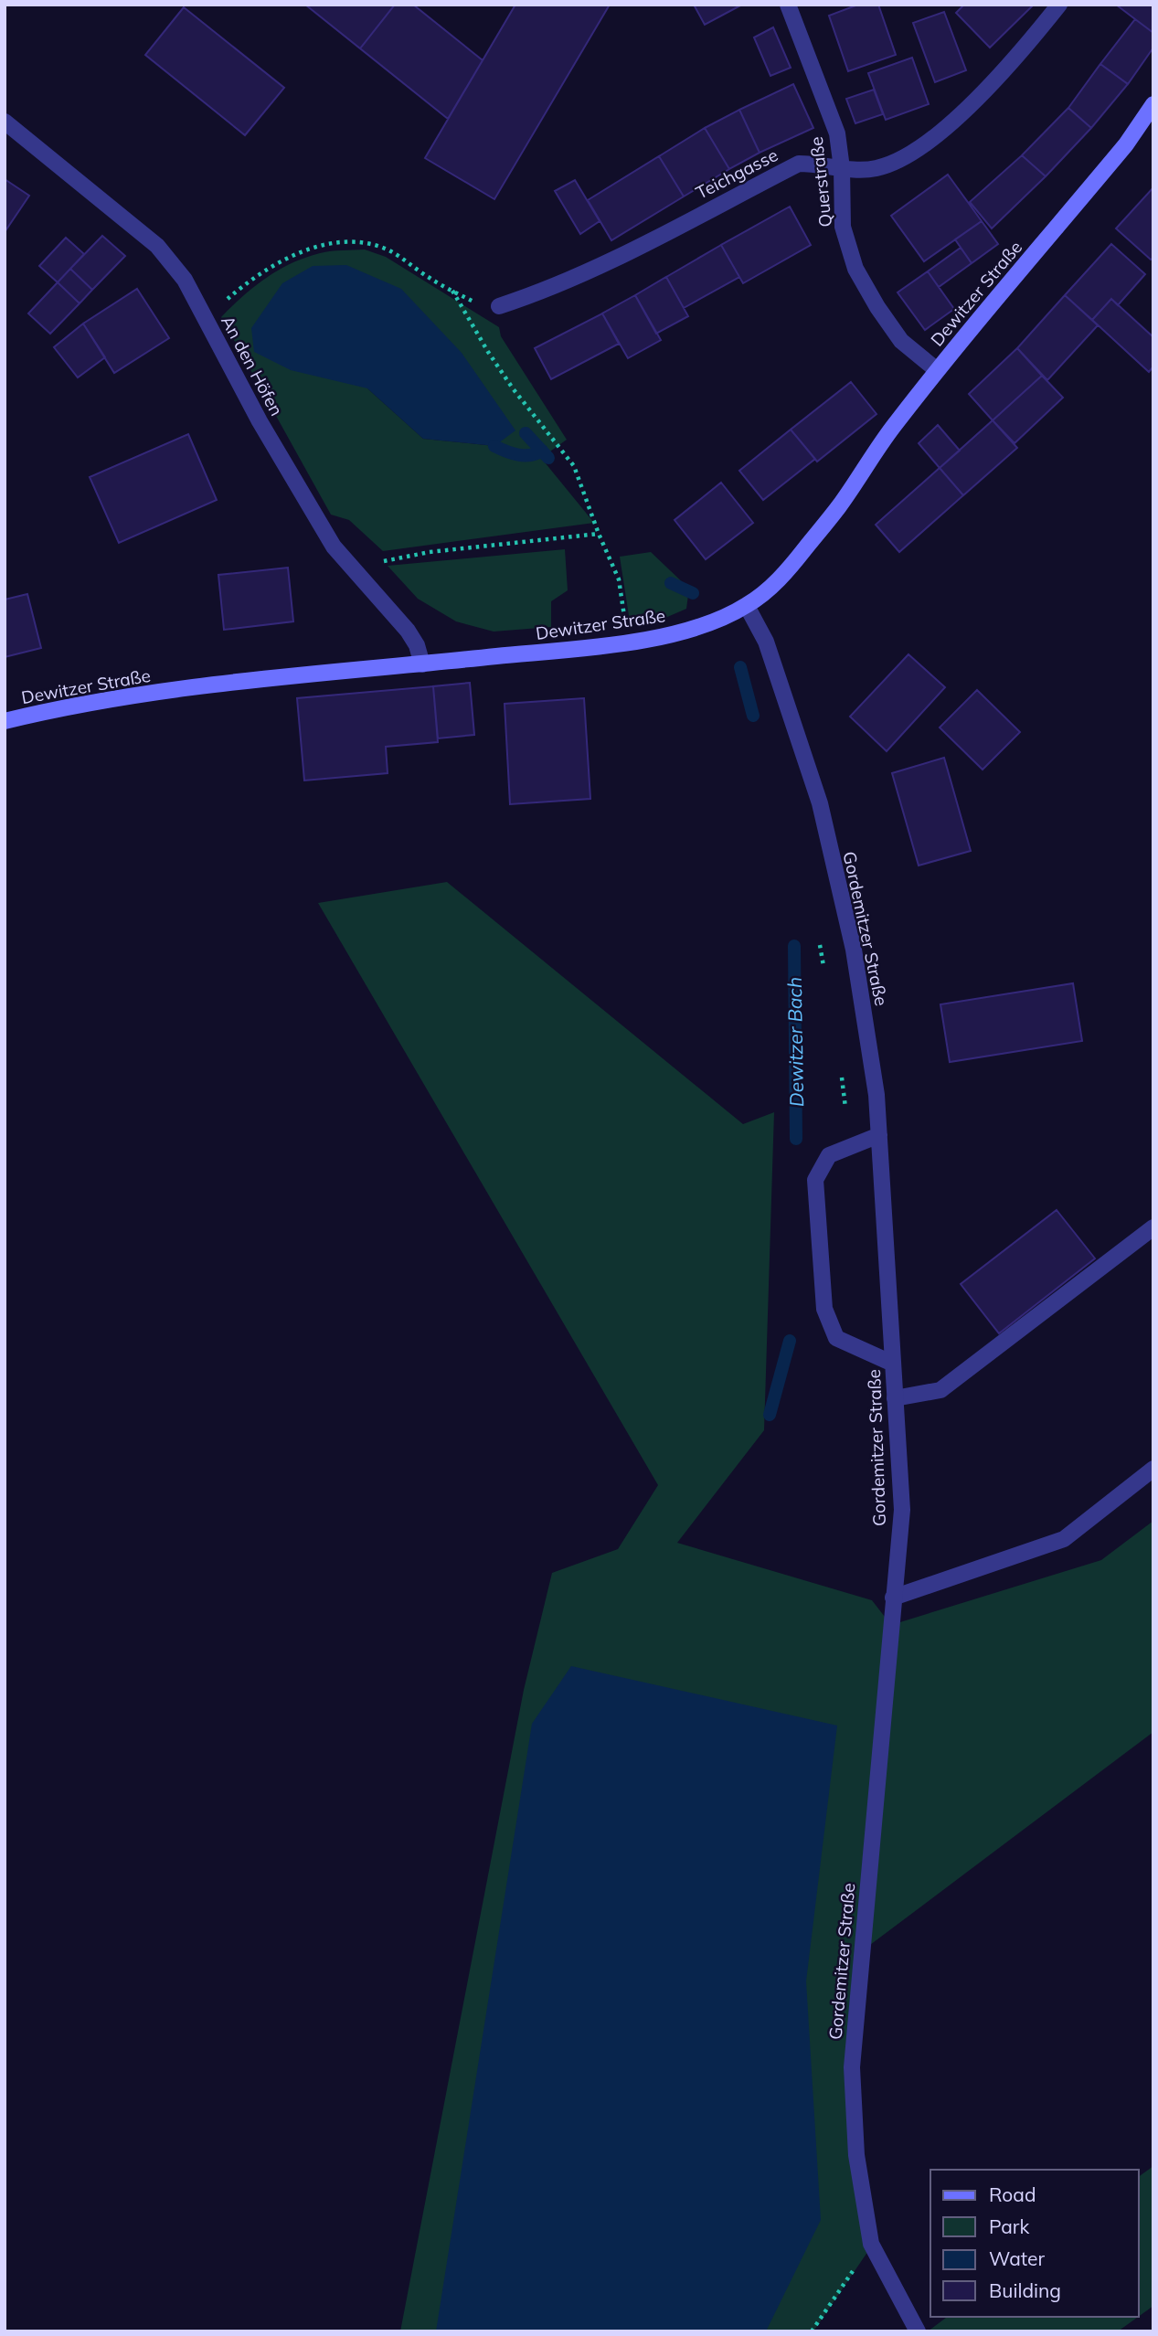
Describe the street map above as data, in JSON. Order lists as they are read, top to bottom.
{
  "streets": {
    "street": [
      "Teichgasse",
      "Querstraße",
      "Dewitzer Straße",
      "An den Höfen",
      "Gordemitzer Straße"
    ]
  },
  "crossings": [
    ["Teichgasse", "Querstraße"],
    ["Querstraße", "Dewitzer Straße"],
    ["Dewitzer Straße", "An den Höfen"],
    ["Dewitzer Straße", "Gordemitzer Straße"]
  ],
  "water": ["Dewitzer Bach"],
  "legend": [
    "Road",
    "Park",
    "Water",
    "Building"
  ]
}
